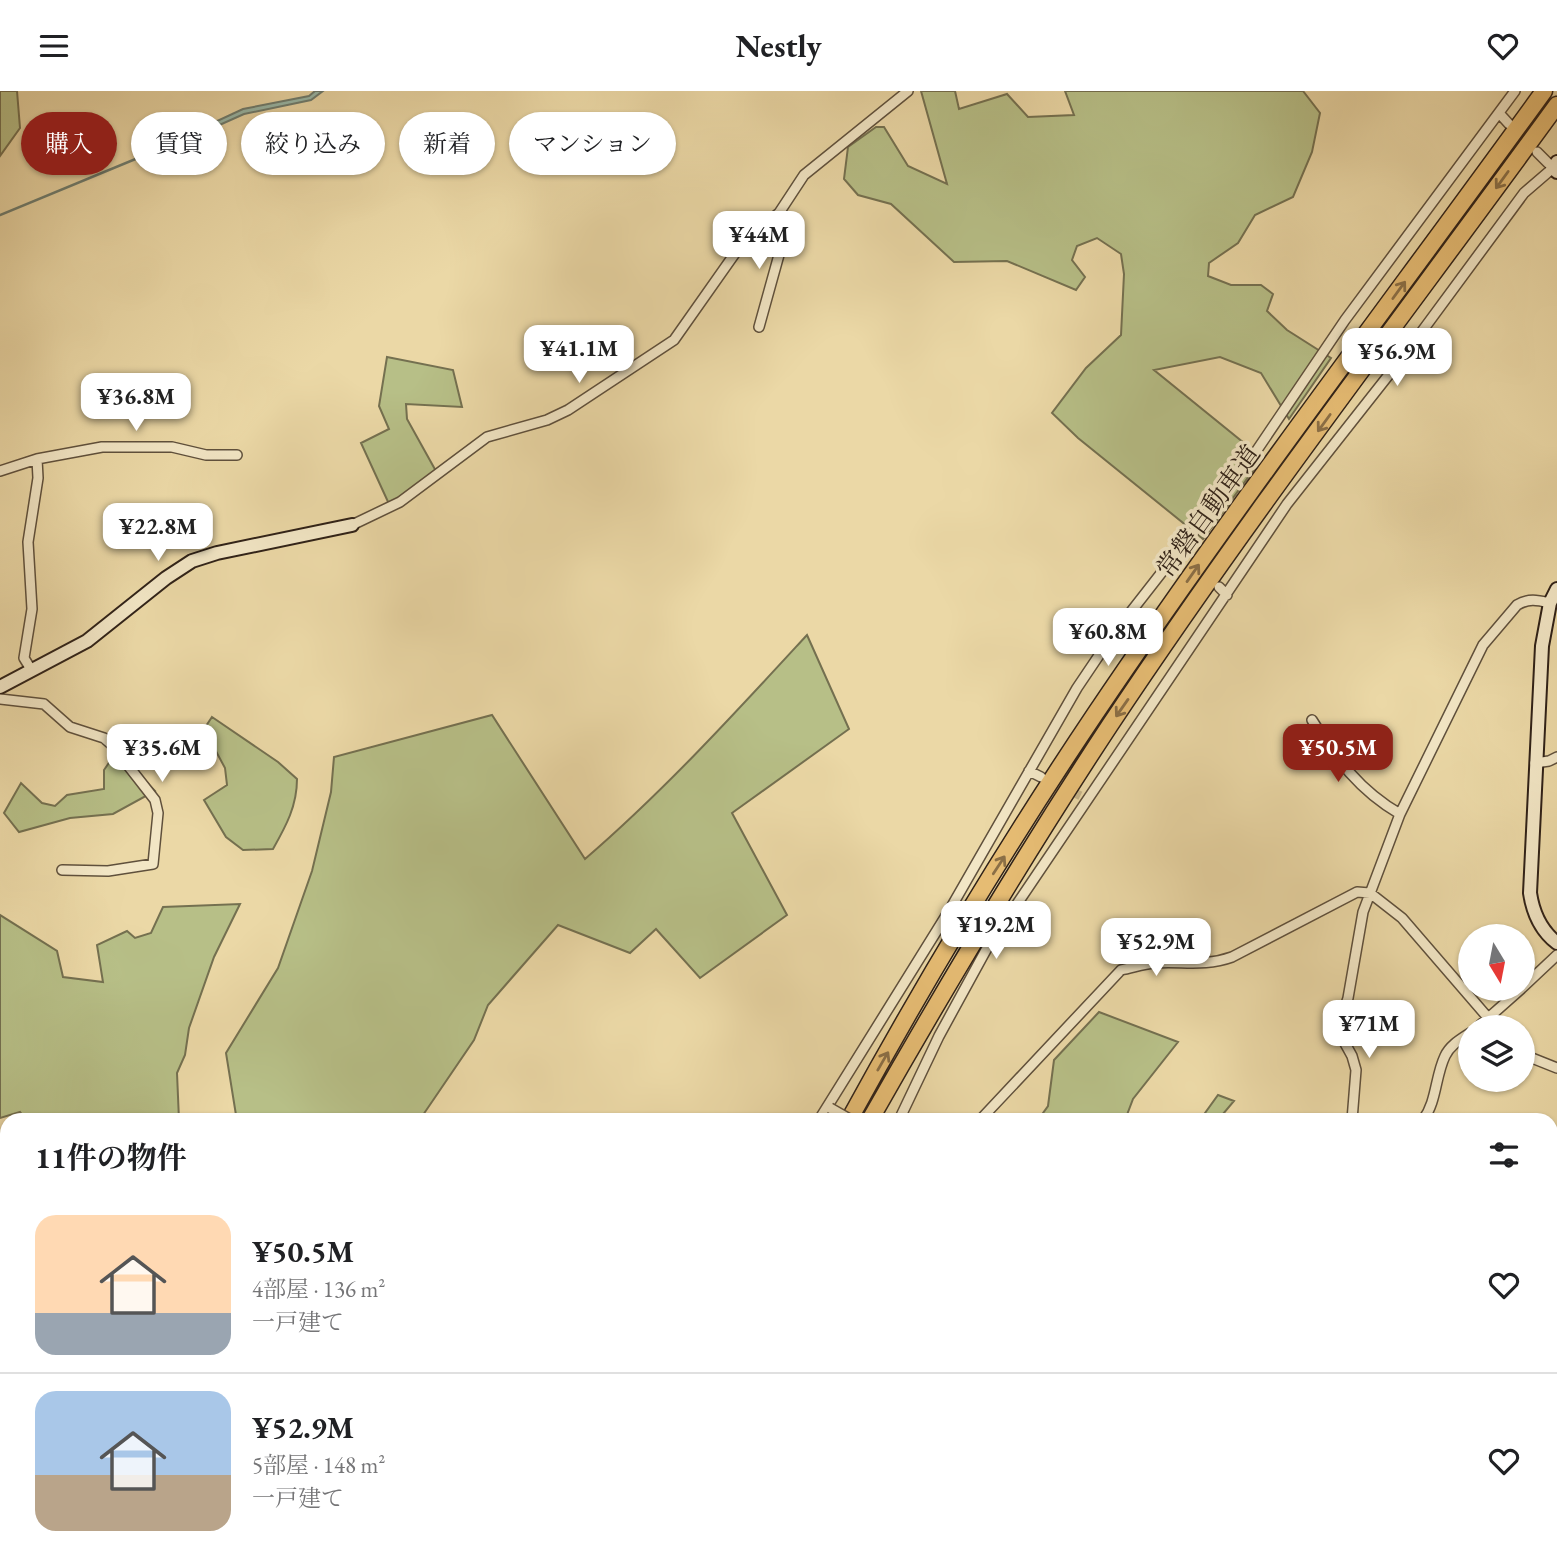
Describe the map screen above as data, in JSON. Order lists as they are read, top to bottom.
{
  "streets": {
    "highway": ["常磐自動車道"]
  },
  "north": "bottom",
  "page": {
    "header": "Nestly",
    "chip": [
      "購入",
      "賃貸",
      "絞り込み",
      "新着",
      "マンション"
    ],
    "price": [
      "¥44M",
      "¥41.1M",
      "¥56.9M",
      "¥36.8M",
      "¥22.8M",
      "¥60.8M",
      "¥35.6M",
      "¥50.5M",
      "¥19.2M",
      "¥52.9M",
      "¥71M"
    ],
    "heading": "11件の物件",
    "list": [
      {
        "name": "¥50.5M",
        "note": "4部屋 · 136 m² · 一戸建て"
      },
      {
        "name": "¥52.9M",
        "note": "5部屋 · 148 m² · 一戸建て"
      }
    ]
  }
}
